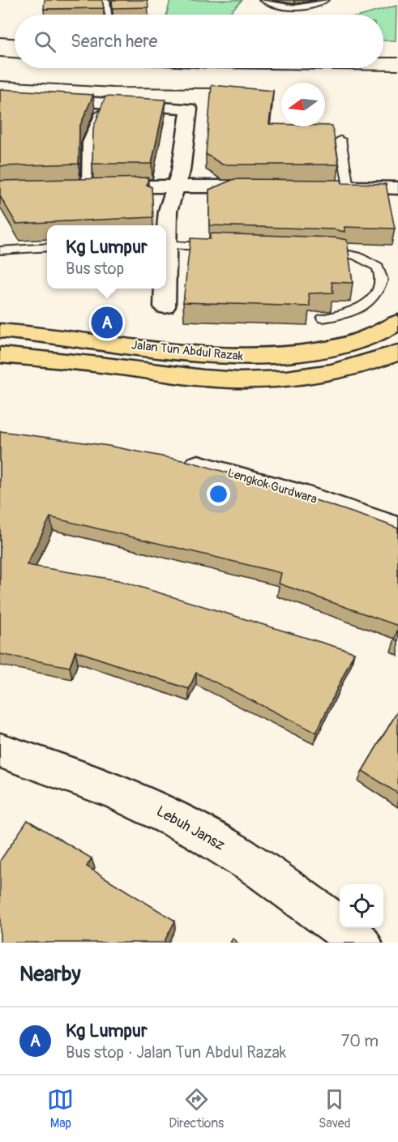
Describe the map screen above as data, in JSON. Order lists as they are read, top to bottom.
{
  "streets": {
    "main road": ["Jalan Tun Abdul Razak"],
    "street": ["Lengkok Gurdwara", "Lebuh Jansz"]
  },
  "north": "left",
  "page": {
    "search": "Search here",
    "popup": ["Kg Lumpur", "Bus stop"],
    "pins": "A",
    "heading": "Nearby",
    "list": [
      {
        "mark": "A",
        "name": "Kg Lumpur",
        "note": "Bus stop · Jalan Tun Abdul Razak",
        "value": "70 m"
      }
    ],
    "nav": ["Map", "Directions", "Saved"]
  }
}
